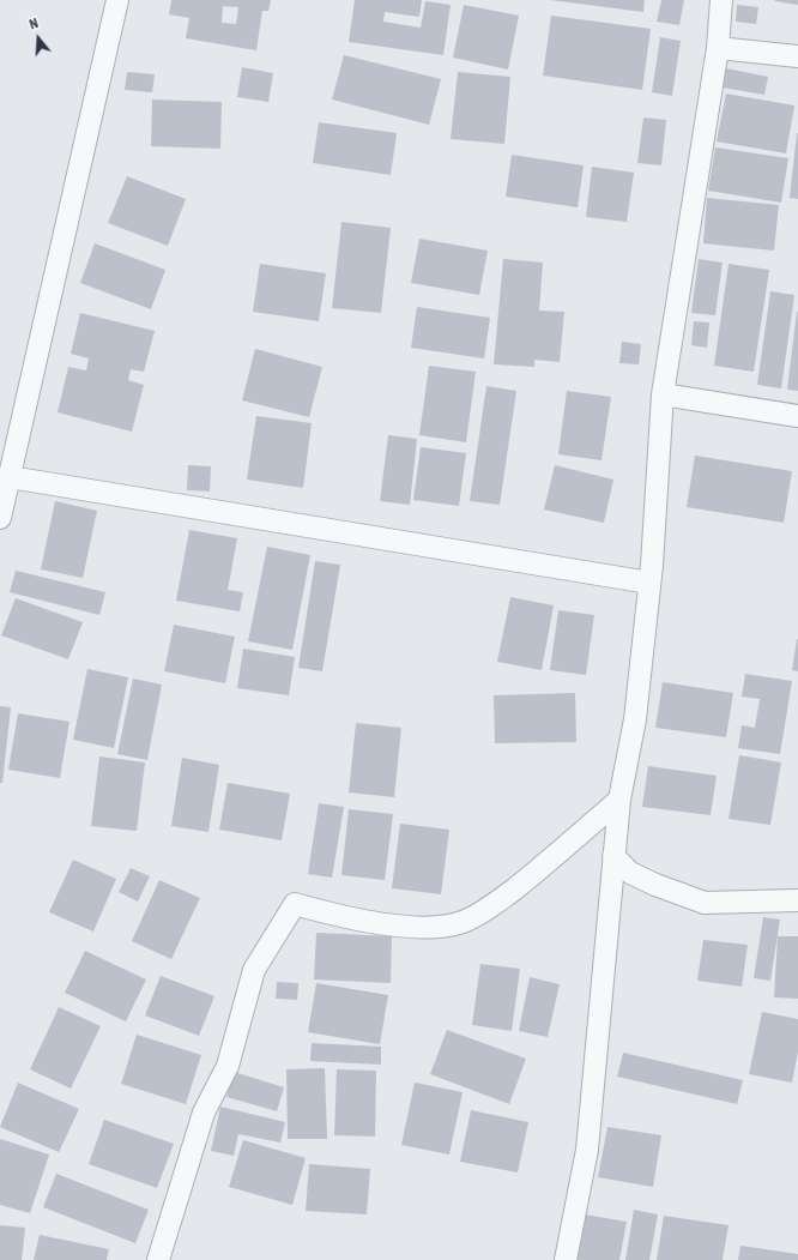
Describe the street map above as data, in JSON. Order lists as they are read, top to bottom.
{
  "north": "top"
}
